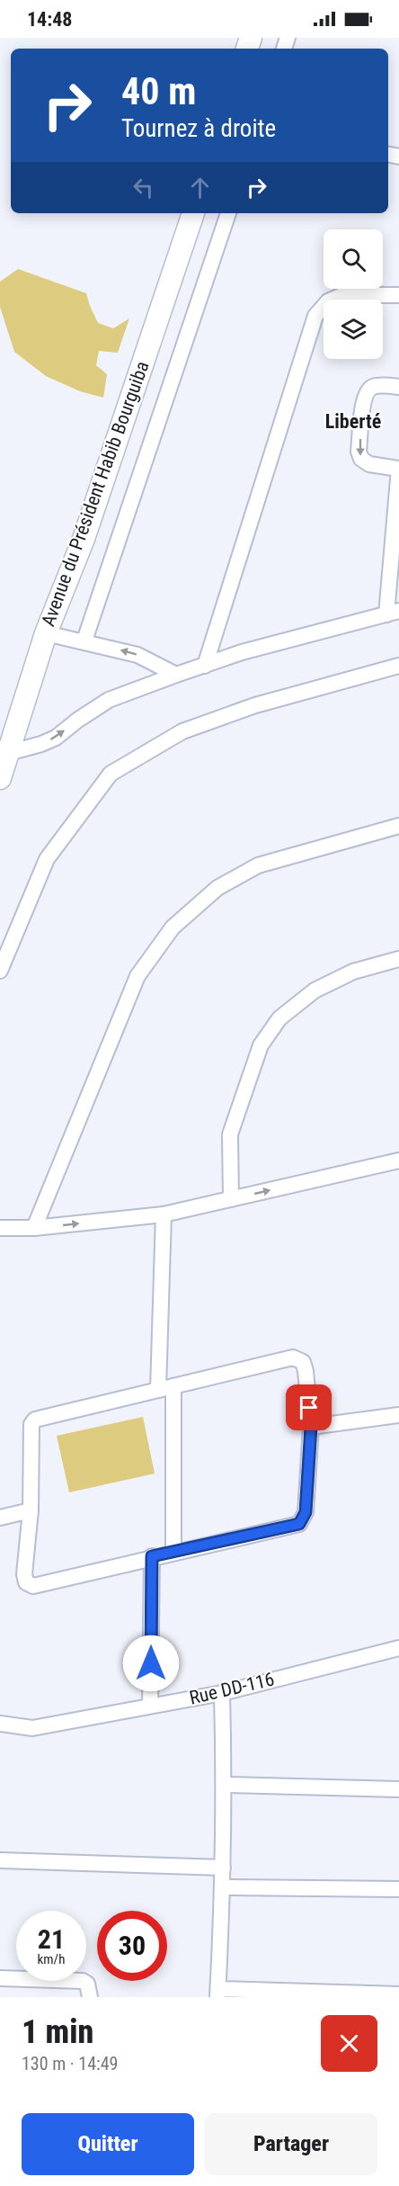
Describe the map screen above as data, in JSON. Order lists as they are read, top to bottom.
{
  "streets": {
    "main road": ["Avenue du Président Habib Bourguiba"],
    "street": ["Rue DD-116"]
  },
  "districts": ["Liberté"],
  "page": {
    "status": "14:48",
    "turn": ["40 m", "Tournez à droite"],
    "speed": "21 km/h",
    "limit": "30",
    "heading": ["1 min", "130 m · 14:49"],
    "buttons": ["Quitter", "Partager"]
  }
}
